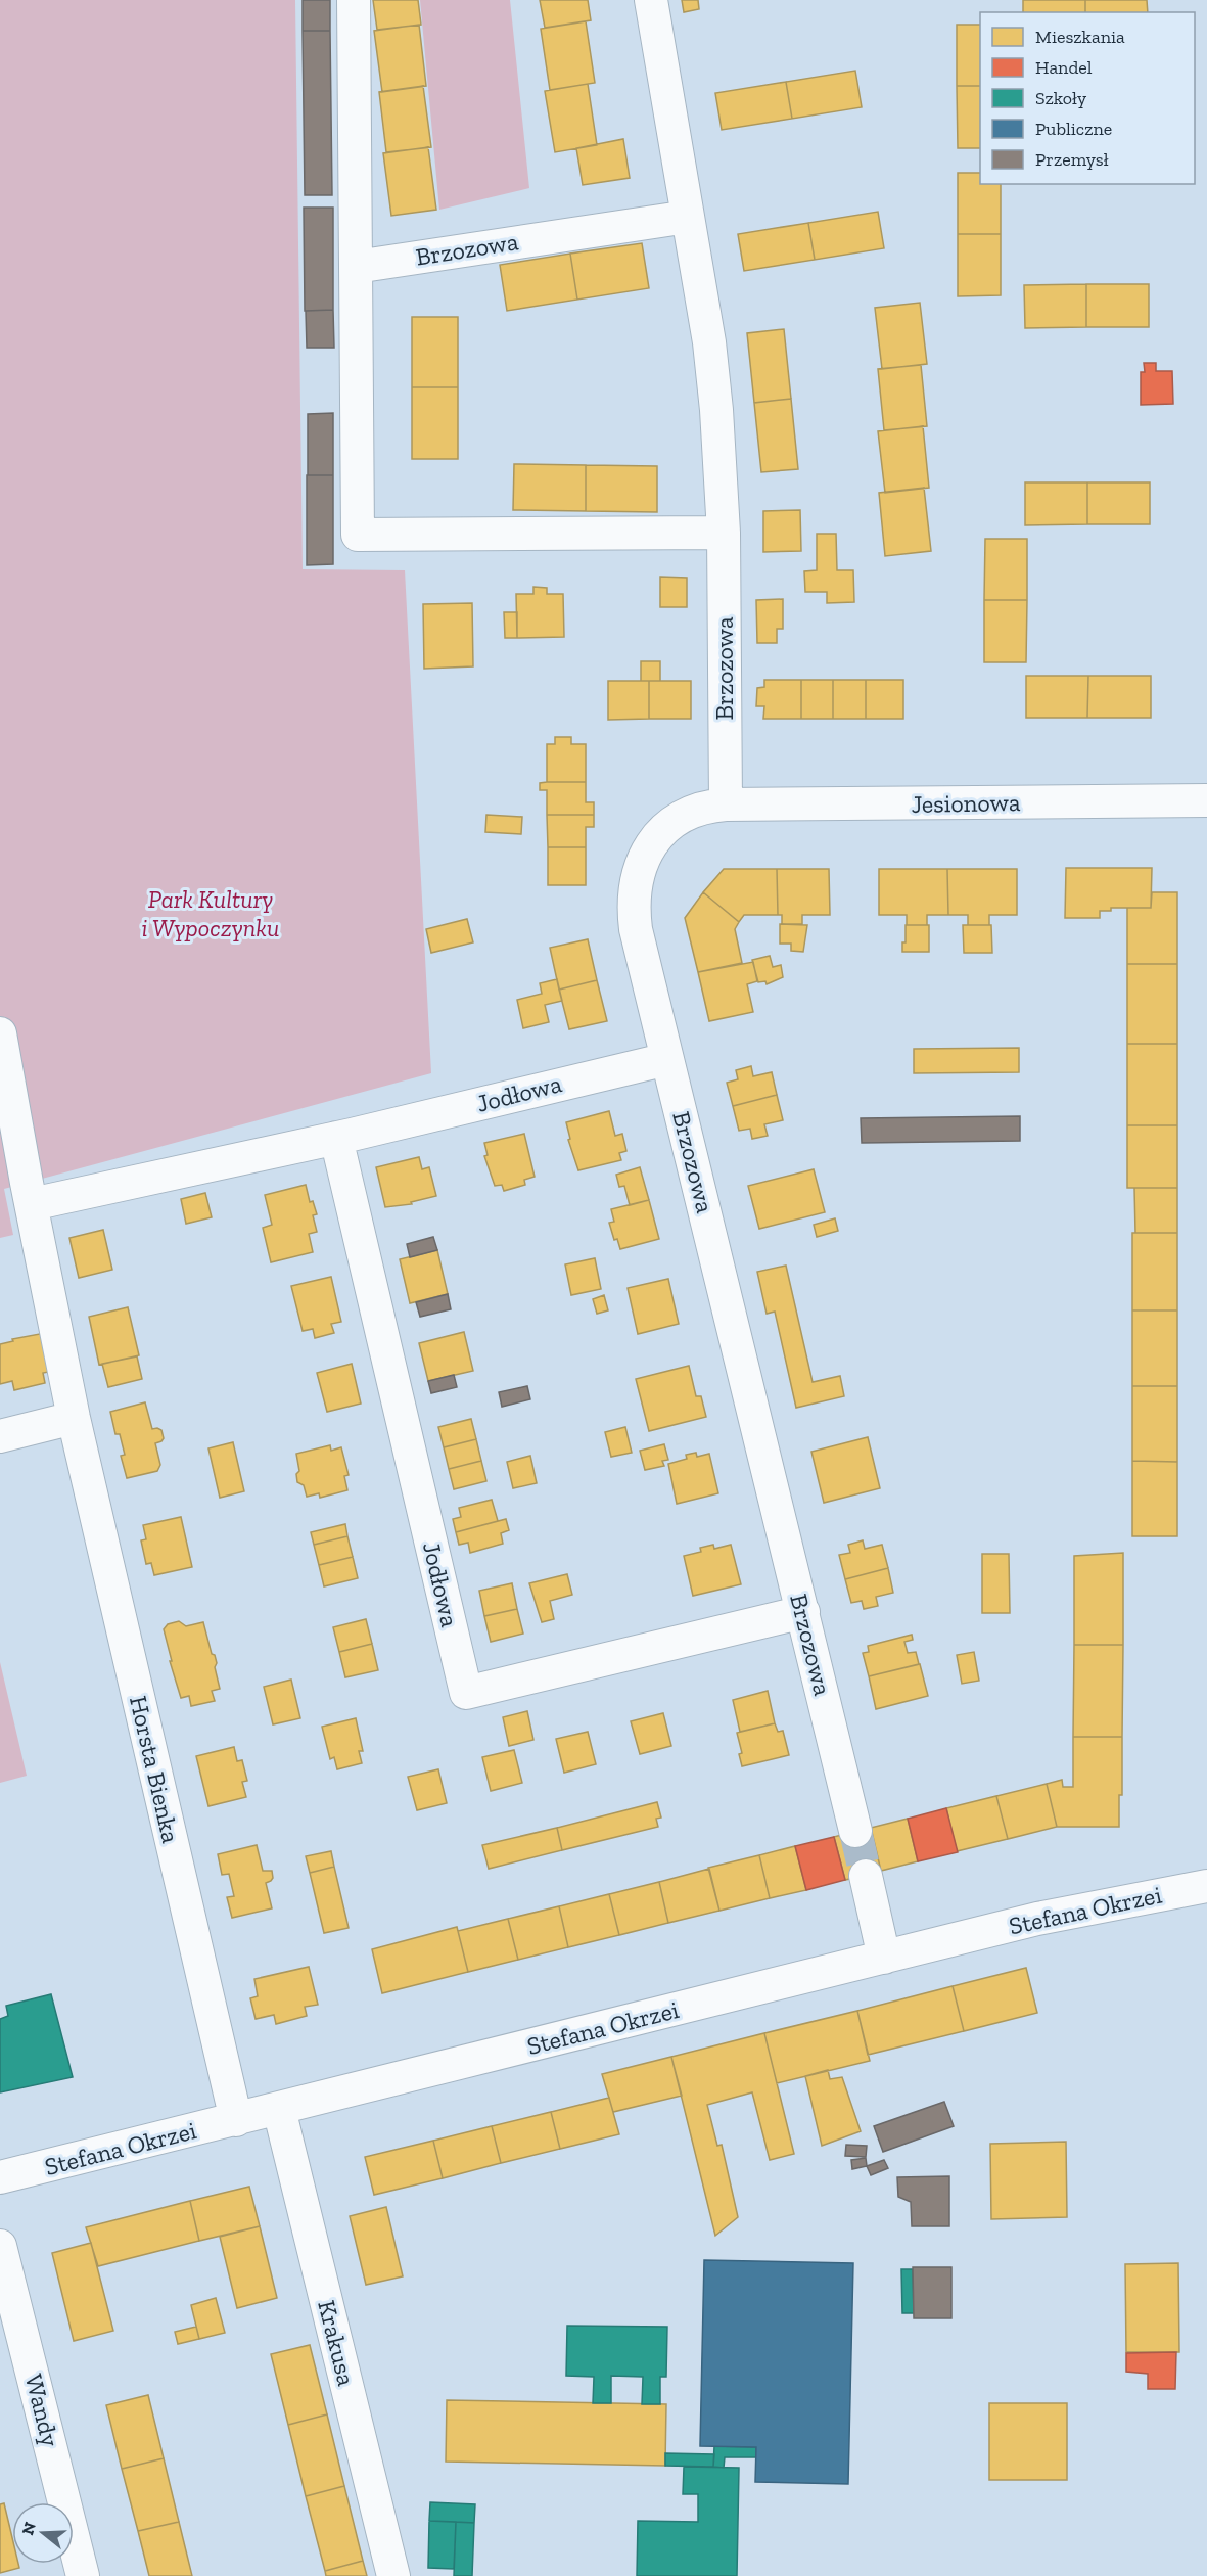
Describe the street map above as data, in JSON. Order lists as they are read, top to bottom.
{
  "streets": {
    "street": [
      "Brzozowa",
      "Jesionowa",
      "Jodłowa",
      "Horsta Bienka",
      "Stefana Okrzei",
      "Krakusa",
      "Wandy"
    ]
  },
  "crossings": [
    ["Brzozowa", "Jesionowa"],
    ["Brzozowa", "Jodłowa"],
    ["Jodłowa", "Horsta Bienka"],
    ["Horsta Bienka", "Stefana Okrzei"],
    ["Stefana Okrzei", "Krakusa"]
  ],
  "parks": ["Park Kultury i Wypoczynku"],
  "legend": [
    "Mieszkania",
    "Handel",
    "Szkoły",
    "Publiczne",
    "Przemysł"
  ],
  "north": "left"
}
